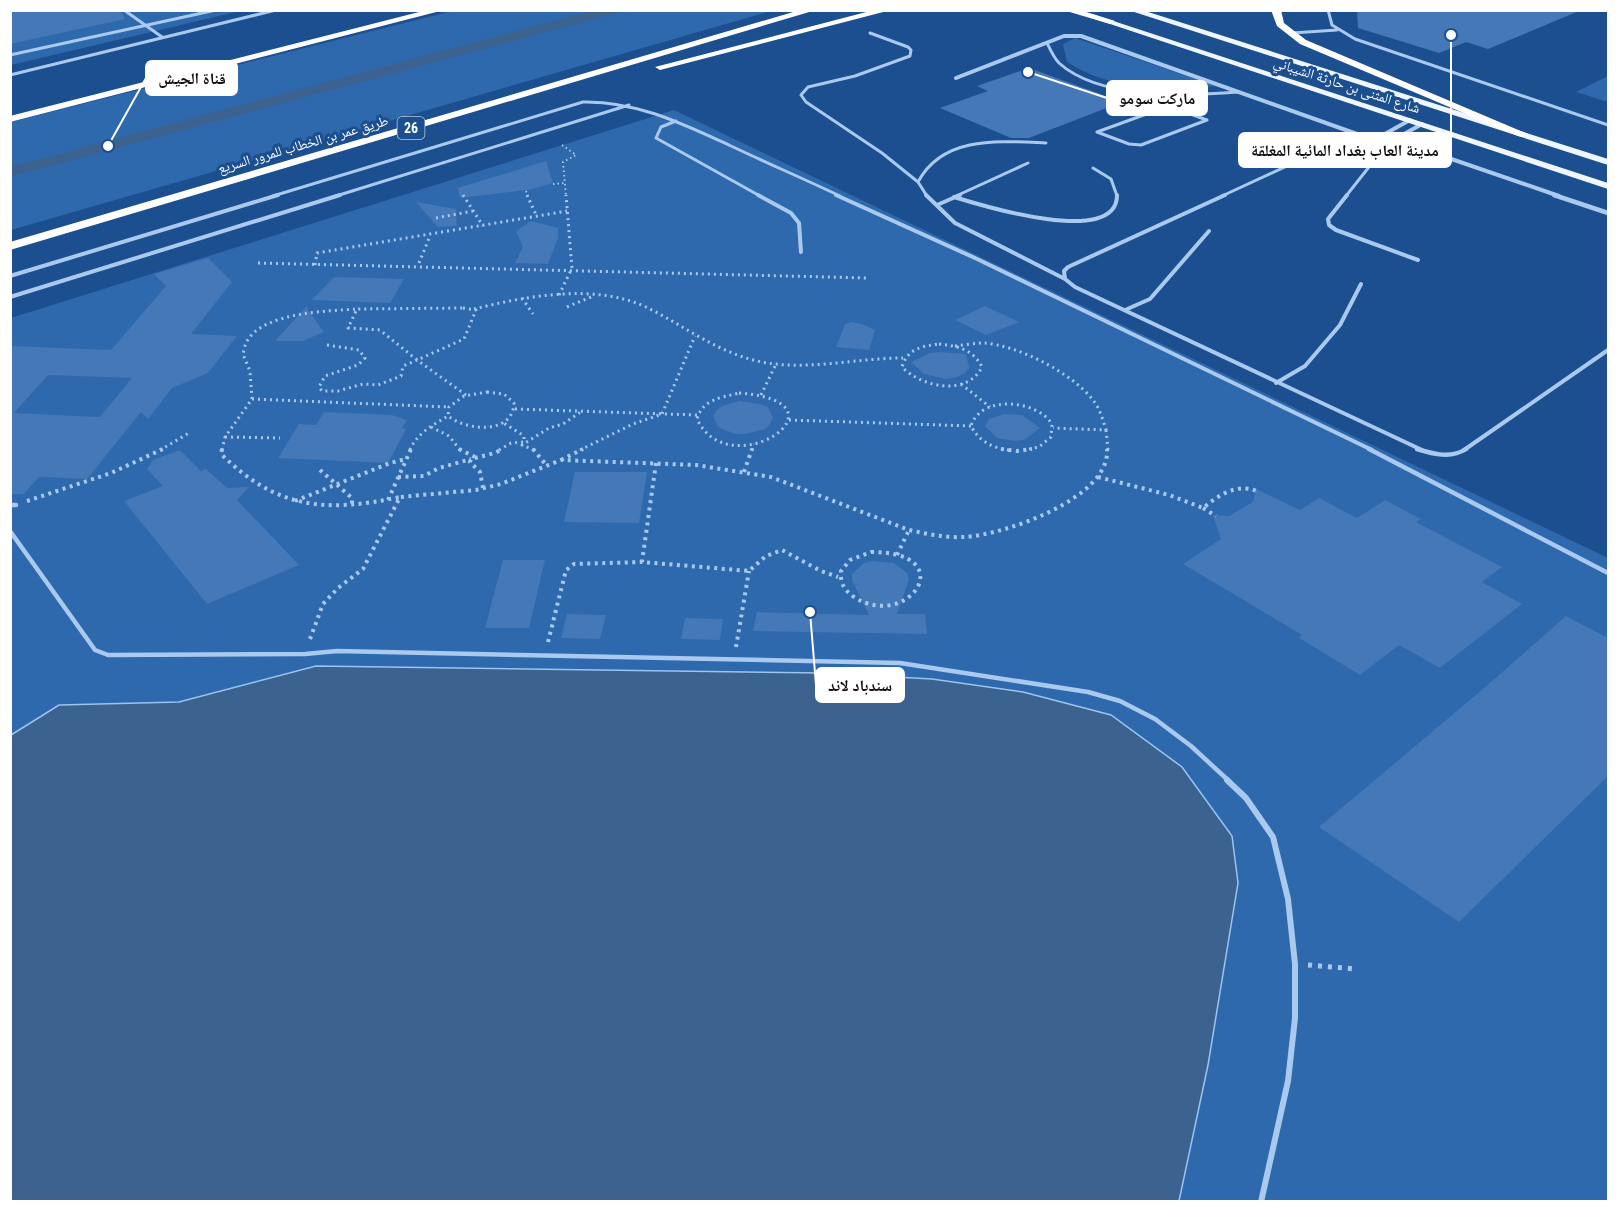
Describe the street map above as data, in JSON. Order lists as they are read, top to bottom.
{
  "streets": {
    "highway": ["26", "طريق عمر بن الخطاب للمرور السريع"],
    "main road": ["شارع المثنى بن حارثة الشيباني"]
  },
  "places": [
    "مدينة العاب بغداد المائية المغلقة",
    "ماركت سومو",
    "قناة الجيش",
    "سندباد لاند"
  ]
}
